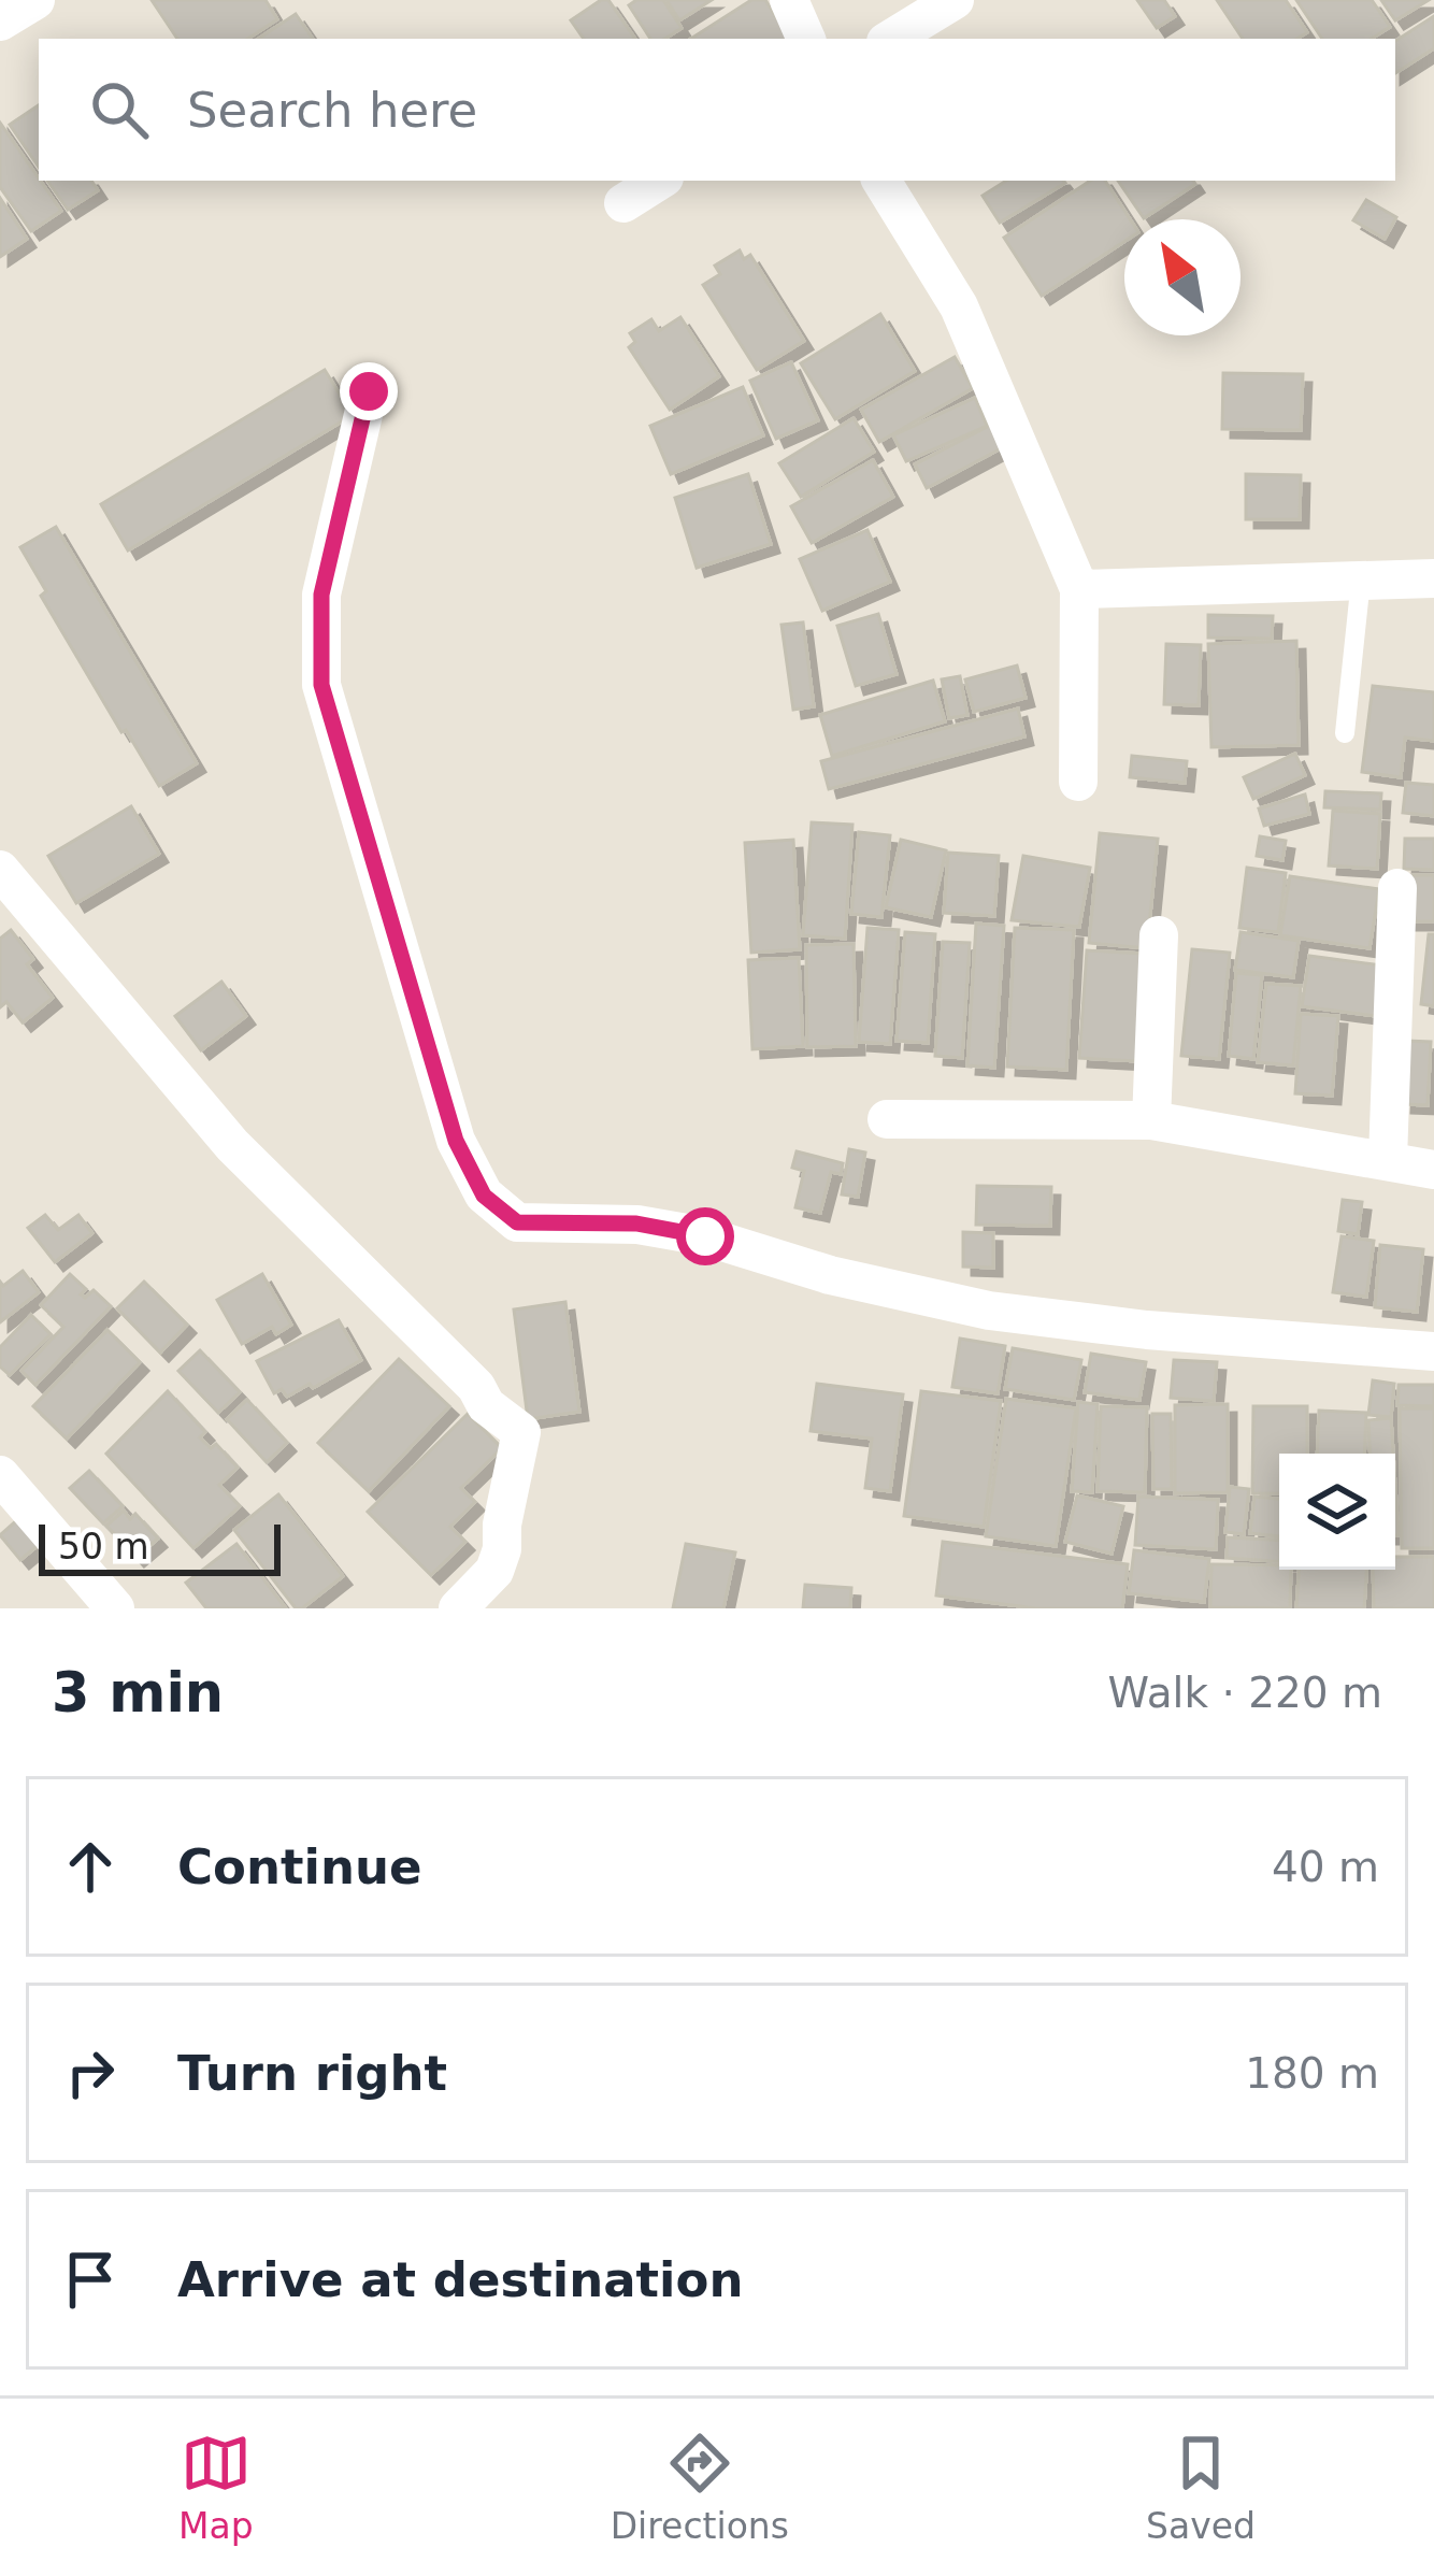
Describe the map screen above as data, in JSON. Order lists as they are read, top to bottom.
{
  "scale_bar": "50 m",
  "north": "top left",
  "page": {
    "search": "Search here",
    "scale": "50 m",
    "heading": ["3 min", "Walk · 220 m"],
    "list": [
      ["Continue", "40 m"],
      ["Turn right", "180 m"],
      "Arrive at destination"
    ],
    "nav": ["Map", "Directions", "Saved"]
  }
}
